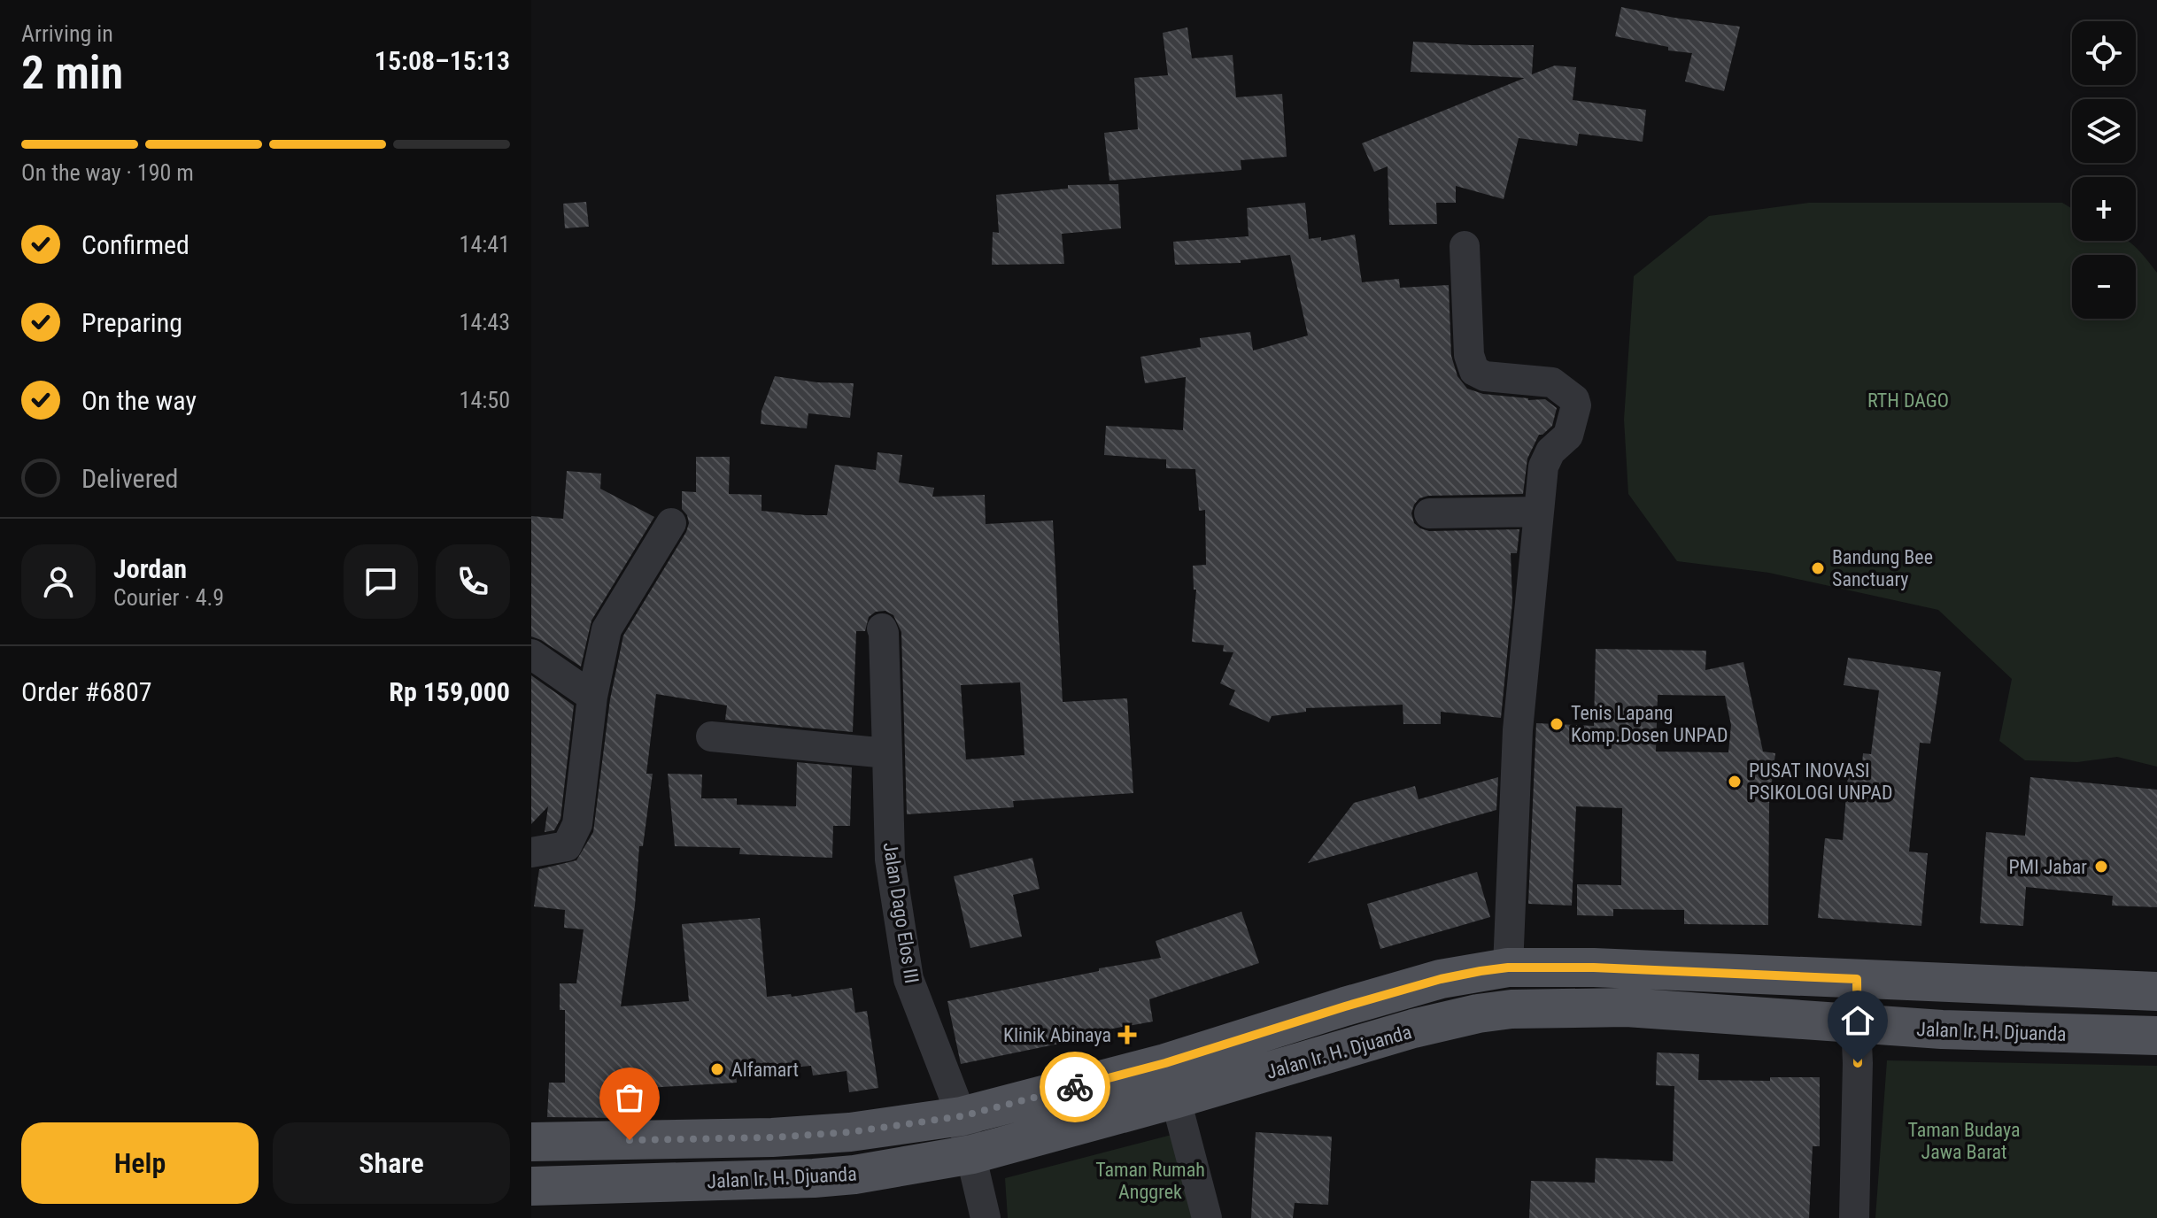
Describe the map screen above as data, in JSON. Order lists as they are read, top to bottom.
{
  "streets": {
    "main road": ["Jalan Ir. H. Djuanda"],
    "street": ["Jalan Dago Elos III"]
  },
  "crossings": [
    ["Jalan Dago Elos III", "Jalan Ir. H. Djuanda"]
  ],
  "parks": ["RTH DAGO", "Taman Budaya Jawa Barat", "Taman Rumah Anggrek"],
  "places": {
    "other": [
      "Bandung Bee Sanctuary",
      "Tenis Lapang Komp.Dosen UNPAD",
      "PUSAT INOVASI PSIKOLOGI UNPAD",
      "PMI Jabar",
      "Alfamart"
    ],
    "health": ["Klinik Abinaya"]
  },
  "page": {
    "heading": ["2 min", "Arriving in", "15:08–15:13"],
    "panel": [
      "Jordan",
      "Courier · 4.9",
      "Order #6807",
      "Rp 159,000"
    ],
    "map_buttons": ["+", "−"],
    "bar": "On the way · 190 m",
    "list": [
      ["Confirmed", "14:41"],
      ["Preparing", "14:43"],
      ["On the way", "14:50"],
      "Delivered"
    ],
    "buttons": ["Help", "Share"]
  }
}
